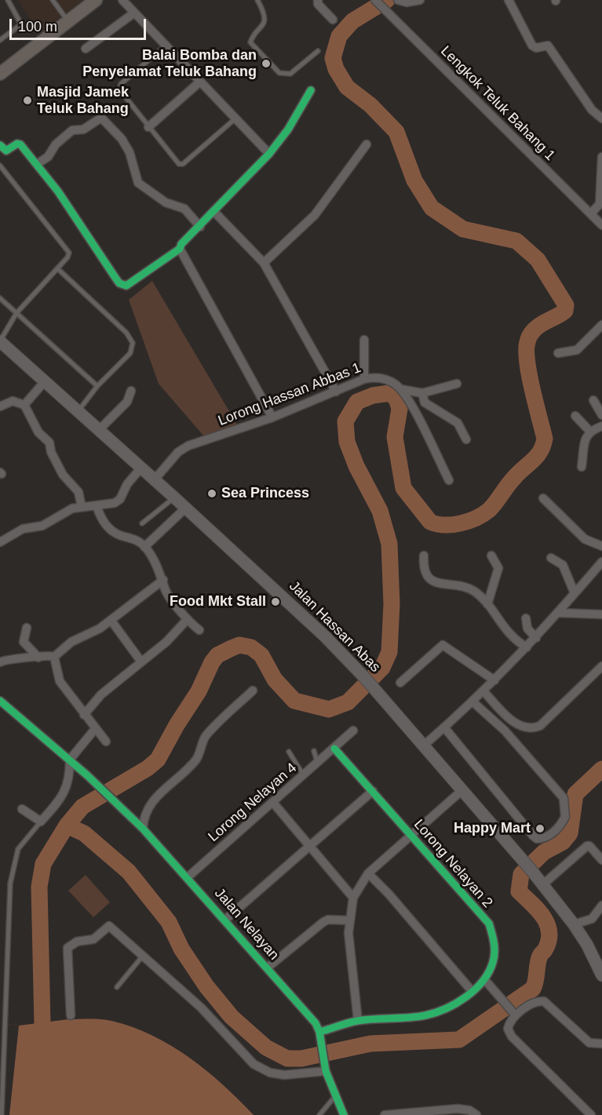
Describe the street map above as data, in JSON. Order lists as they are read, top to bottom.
{
  "streets": {
    "main road": ["Jalan Hassan Abas"],
    "street": [
      "Lengkok Teluk Bahang 1",
      "Lorong Hassan Abbas 1",
      "Lorong Nelayan 4",
      "Lorong Nelayan 2",
      "Jalan Nelayan"
    ]
  },
  "crossings": [
    ["Lorong Hassan Abbas 1", "Jalan Hassan Abas"],
    ["Lorong Nelayan 4", "Lorong Nelayan 2"],
    ["Lorong Nelayan 4", "Jalan Nelayan"],
    ["Lorong Nelayan 2", "Jalan Nelayan"]
  ],
  "places": [
    "Balai Bomba dan Penyelamat Teluk Bahang",
    "Masjid Jamek Teluk Bahang",
    "Sea Princess",
    "Food Mkt Stall",
    "Happy Mart"
  ],
  "scale_bar": "100 m"
}
